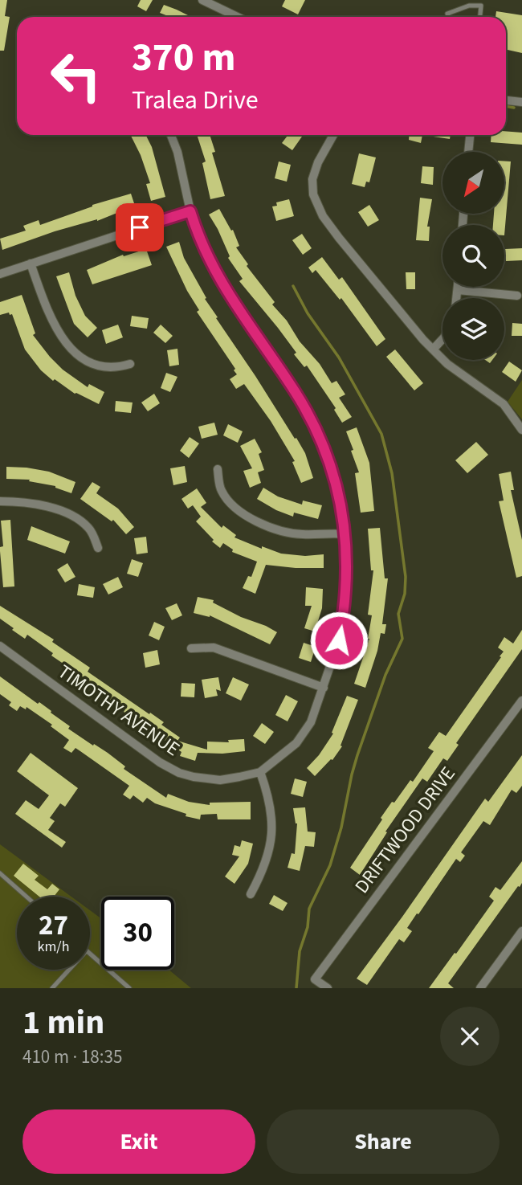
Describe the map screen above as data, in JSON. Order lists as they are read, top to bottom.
{
  "streets": {
    "street": ["TIMOTHY AVENUE", "DRIFTWOOD DRIVE"]
  },
  "north": "bottom left",
  "page": {
    "turn": ["370 m", "Tralea Drive"],
    "speed": "27 km/h",
    "limit": "30",
    "heading": ["1 min", "410 m · 18:35"],
    "buttons": ["Exit", "Share"]
  }
}
